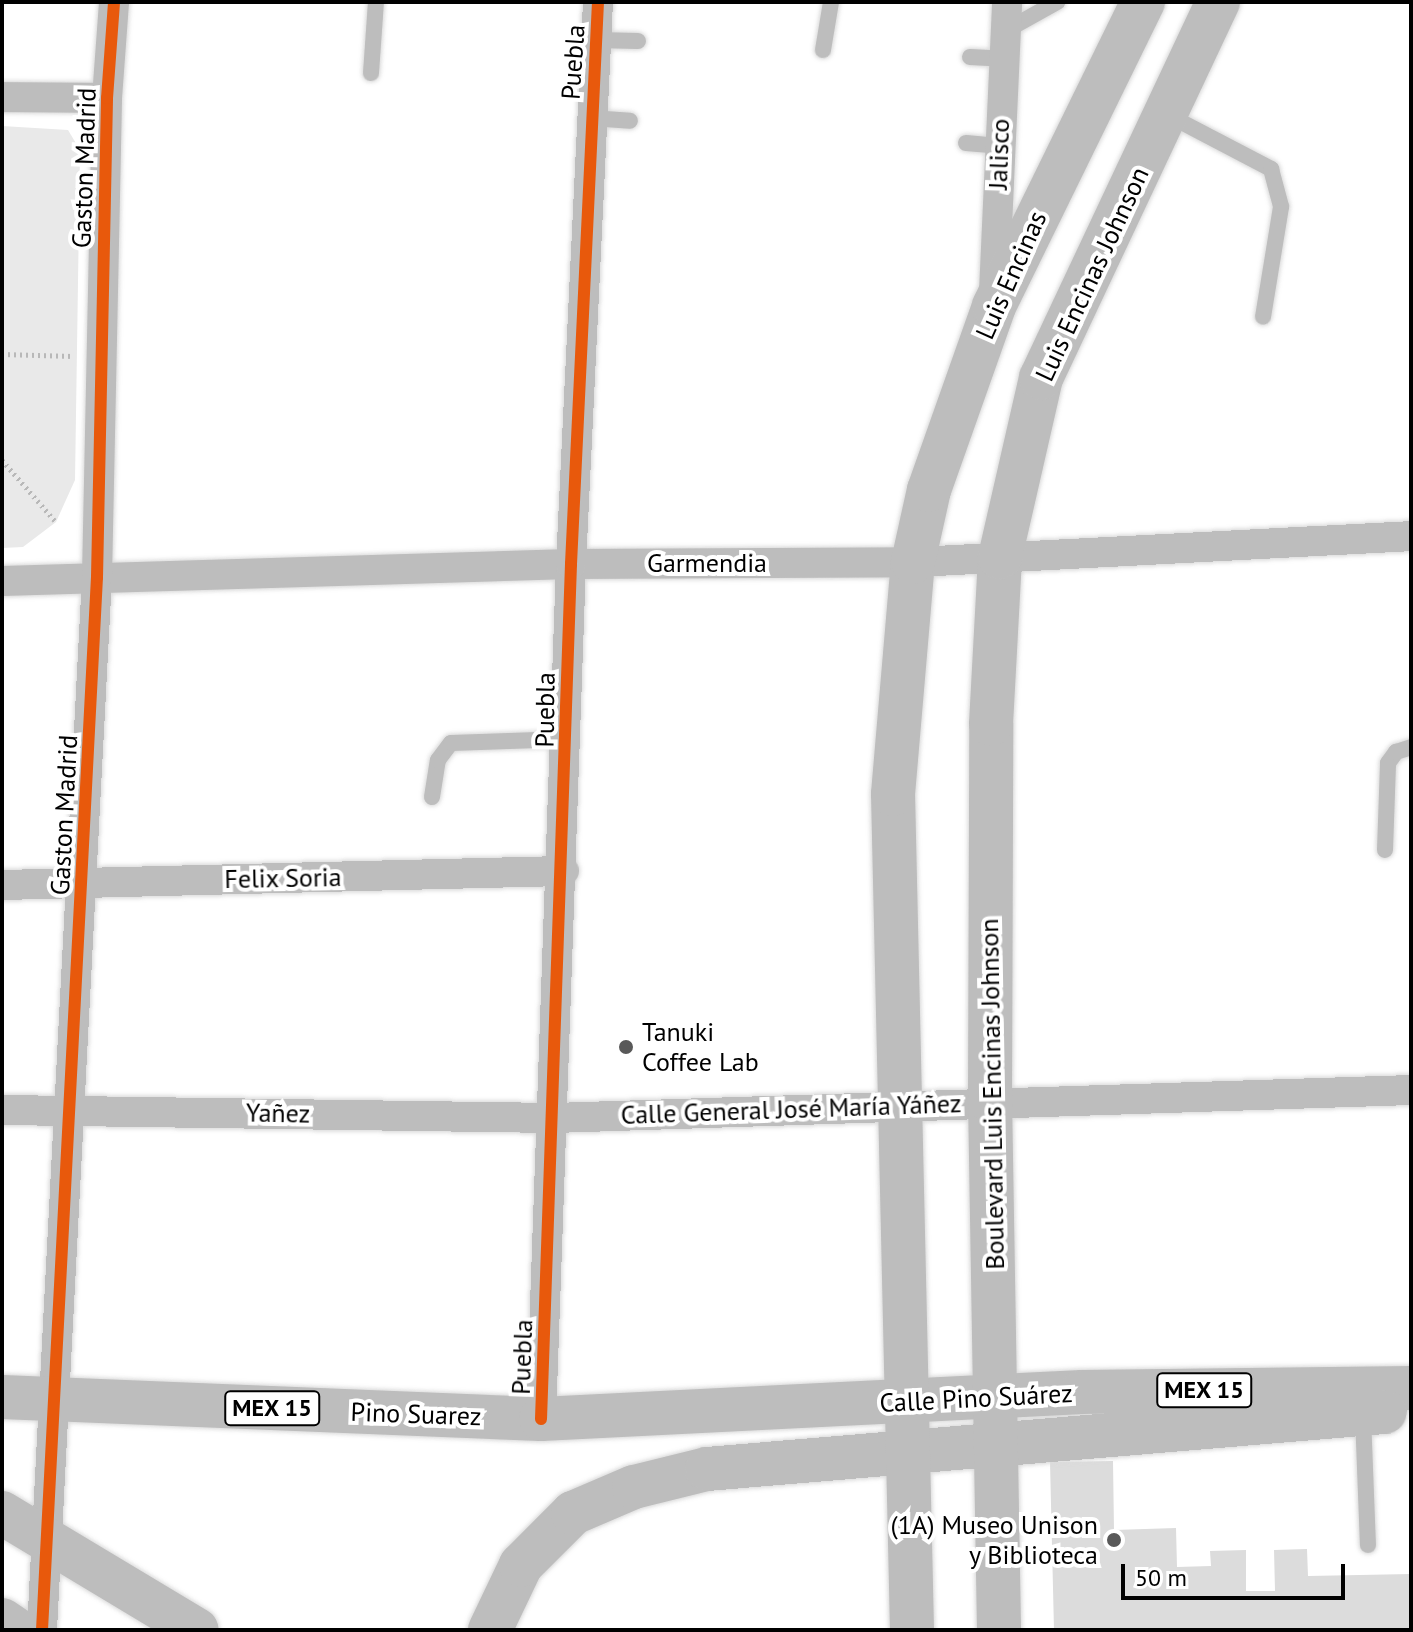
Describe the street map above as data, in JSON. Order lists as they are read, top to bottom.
{
  "streets": {
    "main road": [
      "Luis Encinas Johnson",
      "Luis Encinas",
      "Boulevard Luis Encinas Johnson",
      "MEX 15",
      "Calle Pino Suárez",
      "Pino Suarez"
    ],
    "street": [
      "Puebla",
      "Jalisco",
      "Gaston Madrid",
      "Garmendia",
      "Felix Soria",
      "Calle General José María Yáñez",
      "Yañez"
    ]
  },
  "crossings": [
    ["Puebla", "Garmendia"],
    ["Puebla", "Felix Soria"],
    ["Puebla", "Calle General José María Yáñez"],
    ["Puebla", "Yañez"],
    ["Puebla", "Calle Pino Suárez"],
    ["Puebla", "Pino Suarez"],
    ["Jalisco", "Luis Encinas"],
    ["Gaston Madrid", "Garmendia"],
    ["Gaston Madrid", "Felix Soria"],
    ["Gaston Madrid", "Yañez"],
    ["Gaston Madrid", "Pino Suarez"],
    ["Luis Encinas Johnson", "Garmendia"],
    ["Luis Encinas Johnson", "Boulevard Luis Encinas Johnson"],
    ["Luis Encinas", "Garmendia"],
    ["Garmendia", "Boulevard Luis Encinas Johnson"],
    ["Boulevard Luis Encinas Johnson", "Calle General José María Yáñez"],
    ["Boulevard Luis Encinas Johnson", "Calle Pino Suárez"],
    ["Calle General José María Yáñez", "Yañez"],
    ["Calle Pino Suárez", "Pino Suarez"]
  ],
  "places": ["Tanuki Coffee Lab", "(1A) Museo Unison y Biblioteca"],
  "scale_bar": "50 m"
}
